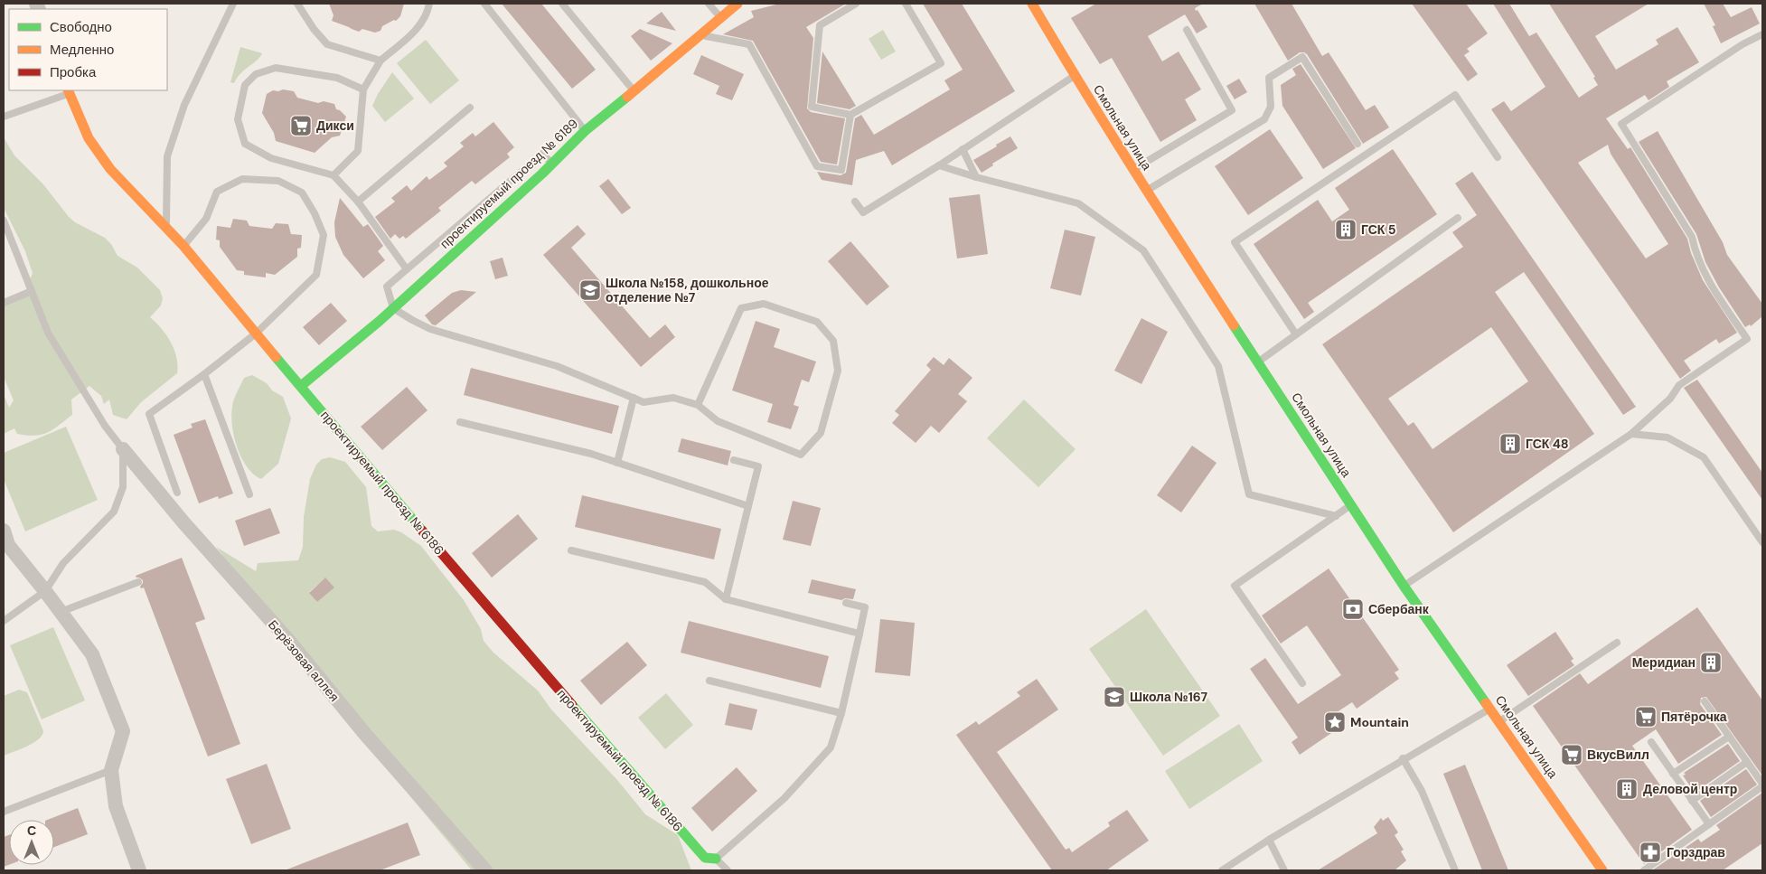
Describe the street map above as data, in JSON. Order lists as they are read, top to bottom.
{
  "streets": {
    "street": [
      "Смольная улица",
      "проектируемый проезд № 6189",
      "проектируемый проезд № 6186",
      "Берёзовая аллея"
    ]
  },
  "crossings": [
    ["проектируемый проезд № 6189", "проектируемый проезд № 6186"]
  ],
  "places": {
    "supermarket": ["Дикси", "Пятёрочка", "ВкусВилл"],
    "building": [
      "ГСК 5",
      "ГСК 48",
      "Меридиан",
      "Деловой центр"
    ],
    "school or university": ["Школа №158, дошкольное отделение №7", "Школа №167"],
    "bank": ["Сбербанк"],
    "place": ["Mountain"],
    "pharmacy": ["Горздрав"]
  },
  "legend": ["Свободно", "Медленно", "Пробка"],
  "north": "top"
}
